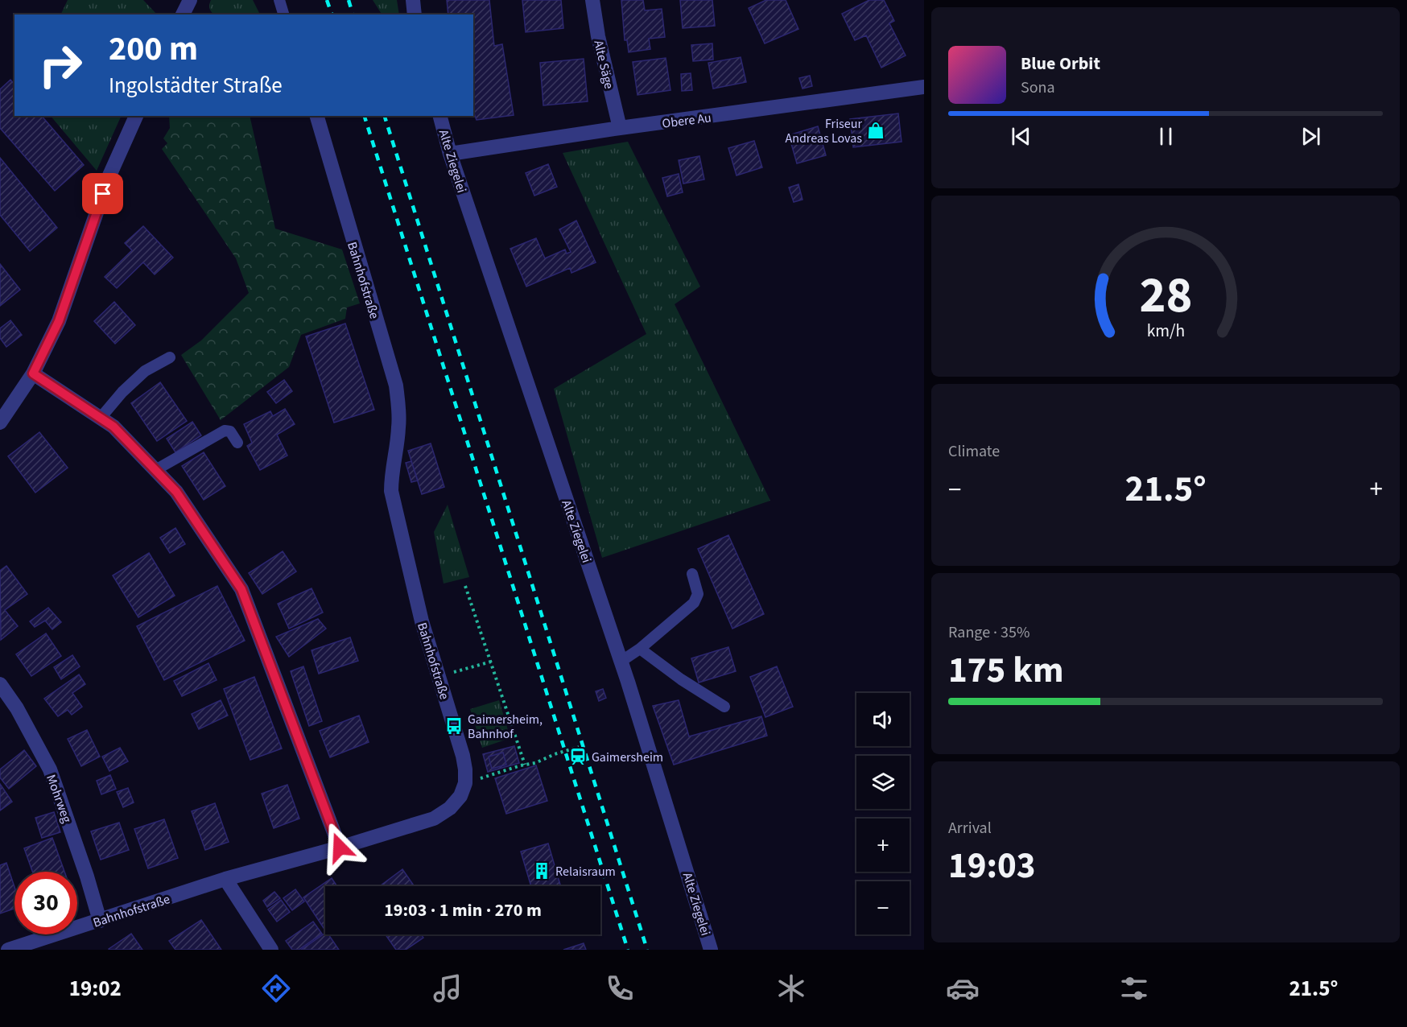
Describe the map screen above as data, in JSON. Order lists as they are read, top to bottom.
{
  "streets": {
    "street": [
      "Alte Säge",
      "Obere Au",
      "Alte Ziegelei",
      "Bahnhofstraße",
      "Mohrweg"
    ]
  },
  "crossings": [
    ["Alte Säge", "Obere Au"],
    ["Obere Au", "Alte Ziegelei"],
    ["Bahnhofstraße", "Mohrweg"]
  ],
  "places": {
    "shop": ["Friseur Andreas Lovas"],
    "bus stop": ["Gaimersheim, Bahnhof"],
    "station": ["Gaimersheim"],
    "building": ["Relaisraum"]
  },
  "page": {
    "turn": ["200 m", "Ingolstädter Straße"],
    "song": ["Blue Orbit", "Sona"],
    "tile": [
      "Climate",
      ["Range · 35%", "175 km"],
      ["Arrival", "19:03"]
    ],
    "heat": ["−", "21.5°", "+"],
    "map_buttons": ["+", "−"],
    "limit": "30",
    "trip": "19:03 · 1 min · 270 m",
    "tabs": ["19:02", "21.5°"],
    "gauge": ["28", "km/h"]
  }
}
